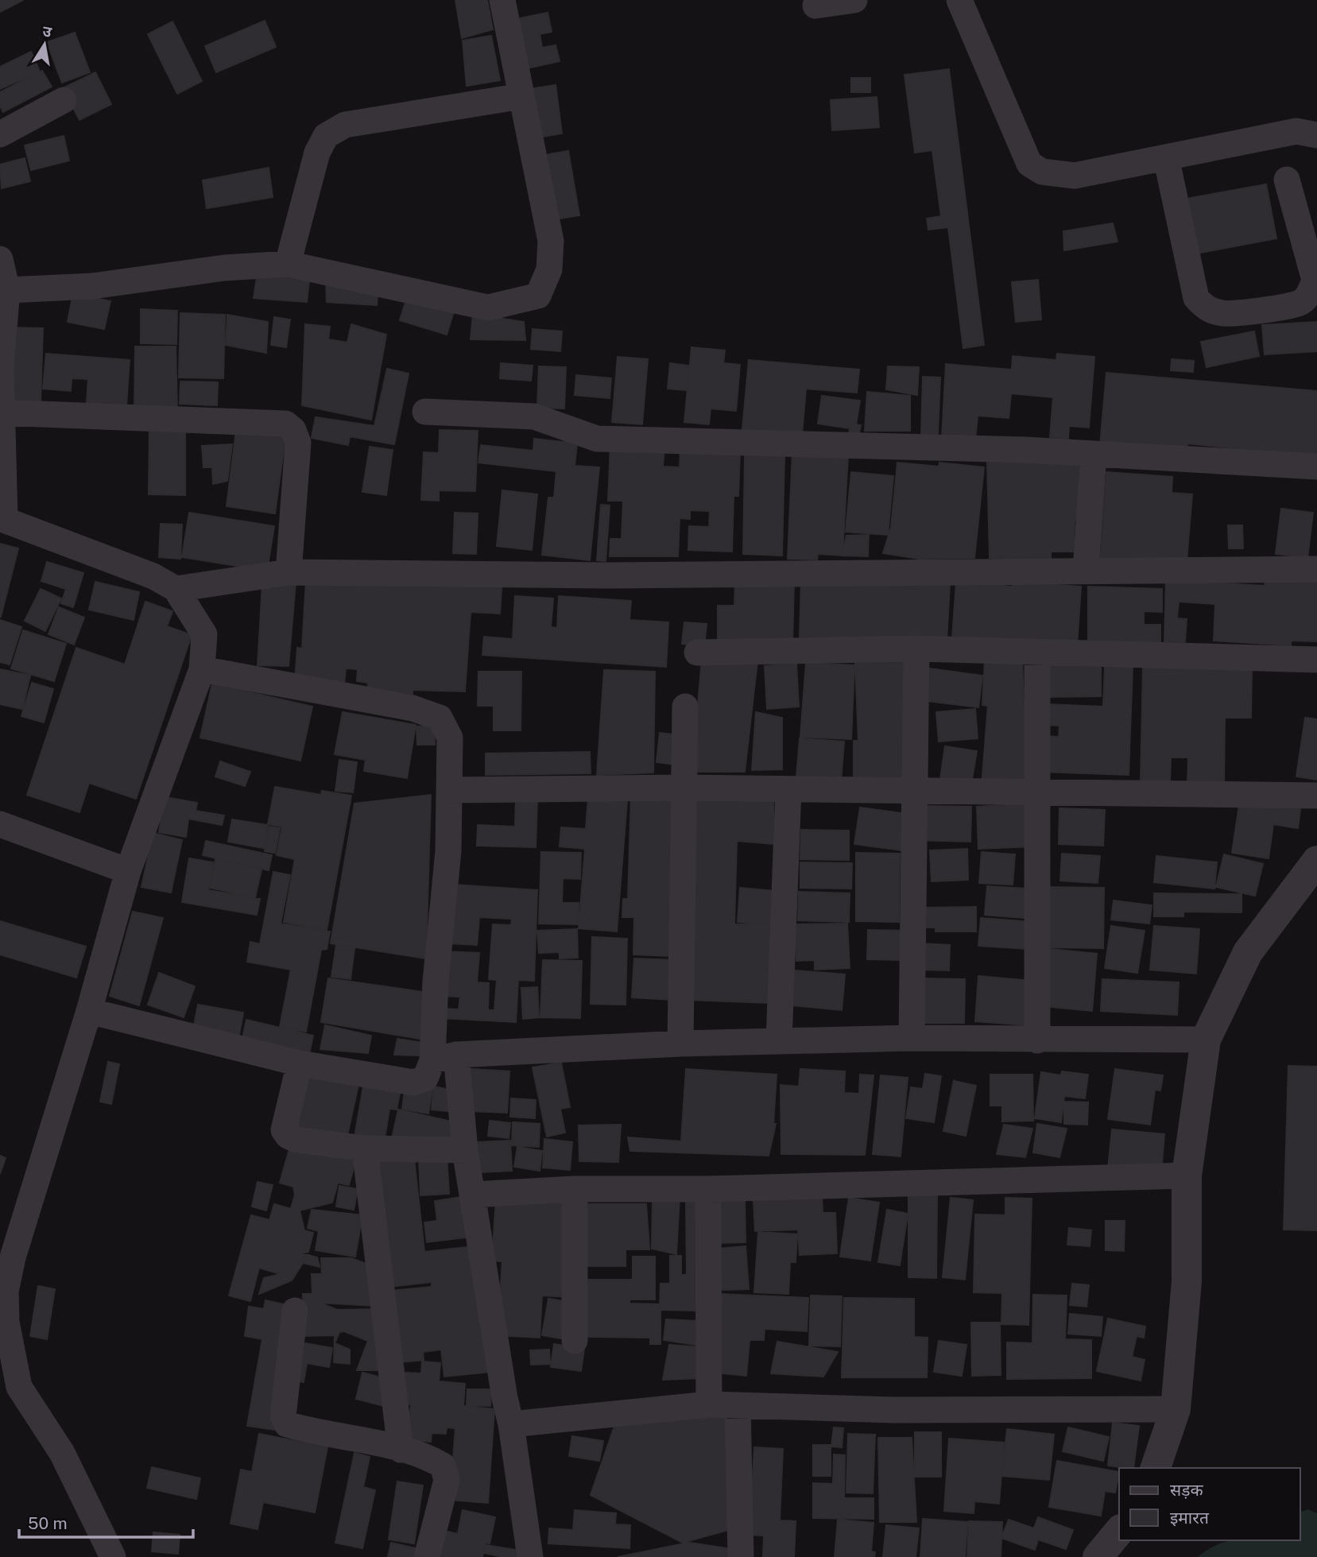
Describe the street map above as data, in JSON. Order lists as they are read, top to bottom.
{
  "legend": ["सड़क", "इमारत"],
  "scale_bar": "50 m",
  "north": "top"
}
